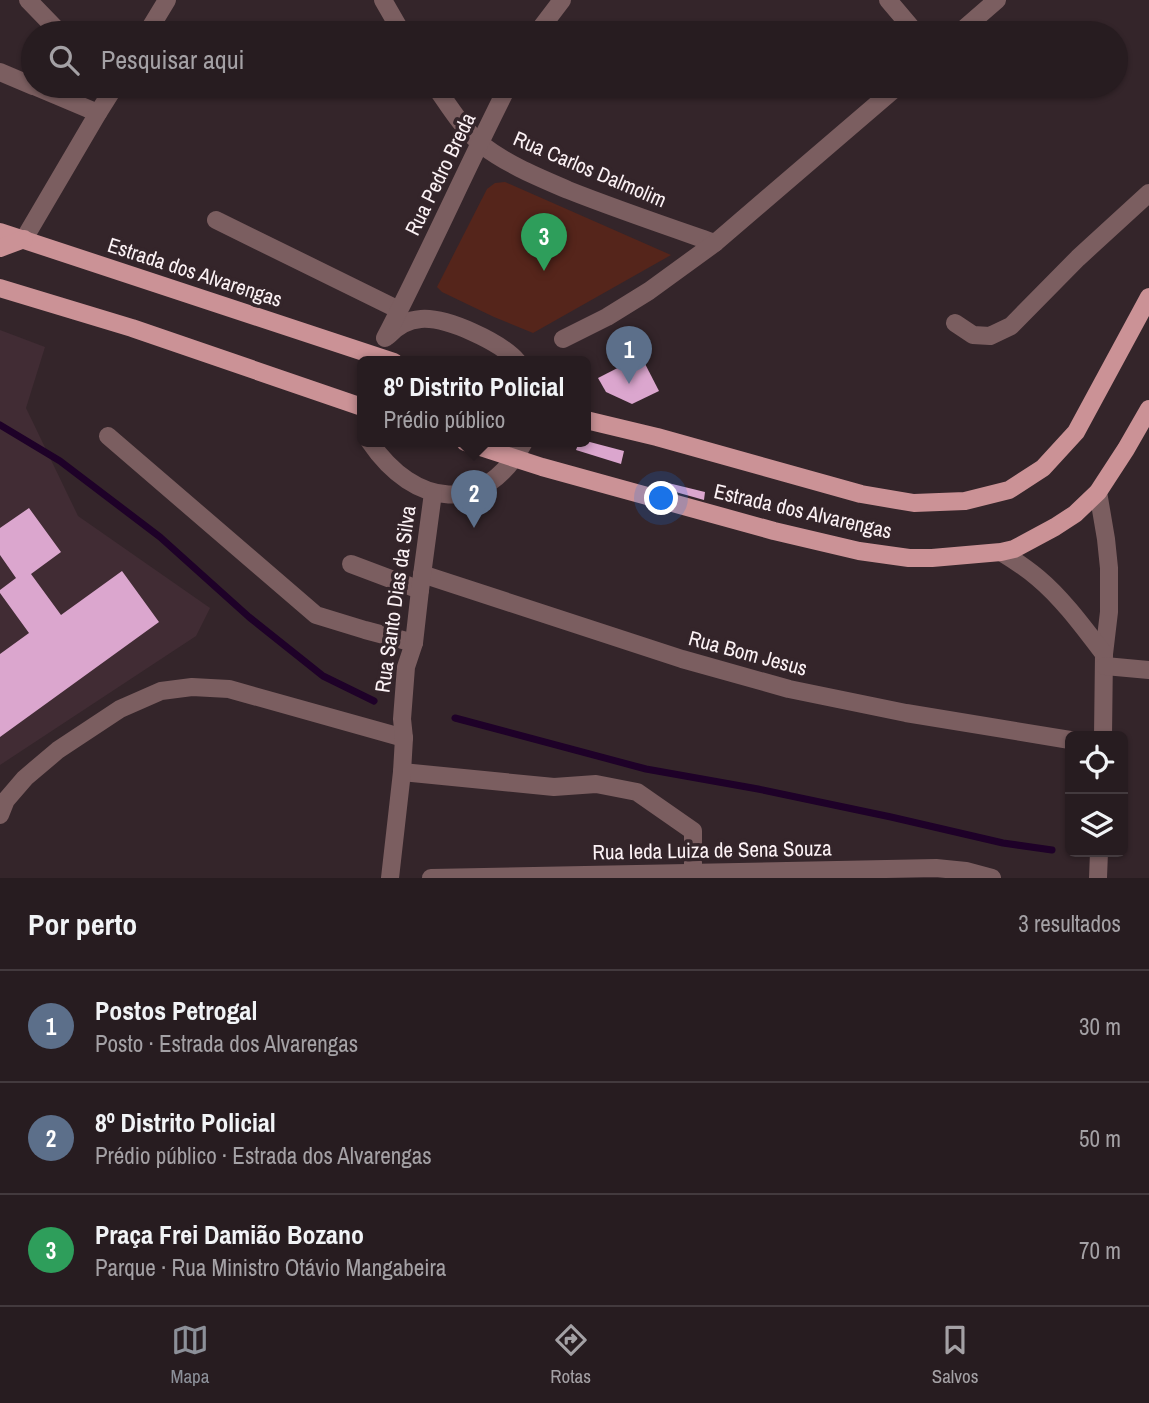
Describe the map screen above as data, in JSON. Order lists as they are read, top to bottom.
{
  "streets": {
    "main road": ["Estrada dos Alvarengas"],
    "street": [
      "Rua Carlos Dalmolim",
      "Rua Pedro Breda",
      "Rua Santo Dias da Silva",
      "Rua Bom Jesus",
      "Rua Ieda Luiza de Sena Souza"
    ]
  },
  "crossings": [
    ["Rua Carlos Dalmolim", "Rua Pedro Breda"],
    ["Rua Santo Dias da Silva", "Rua Bom Jesus"]
  ],
  "page": {
    "search": "Pesquisar aqui",
    "pins": ["3", "1", "2"],
    "popup": ["8º Distrito Policial", "Prédio público"],
    "heading": ["Por perto", "3 resultados"],
    "list": [
      {
        "mark": "1",
        "name": "Postos Petrogal",
        "note": "Posto · Estrada dos Alvarengas",
        "value": "30 m"
      },
      {
        "mark": "2",
        "name": "8º Distrito Policial",
        "note": "Prédio público · Estrada dos Alvarengas",
        "value": "50 m"
      },
      {
        "mark": "3",
        "name": "Praça Frei Damião Bozano",
        "note": "Parque · Rua Ministro Otávio Mangabeira",
        "value": "70 m"
      }
    ],
    "nav": ["Mapa", "Rotas", "Salvos"]
  }
}
